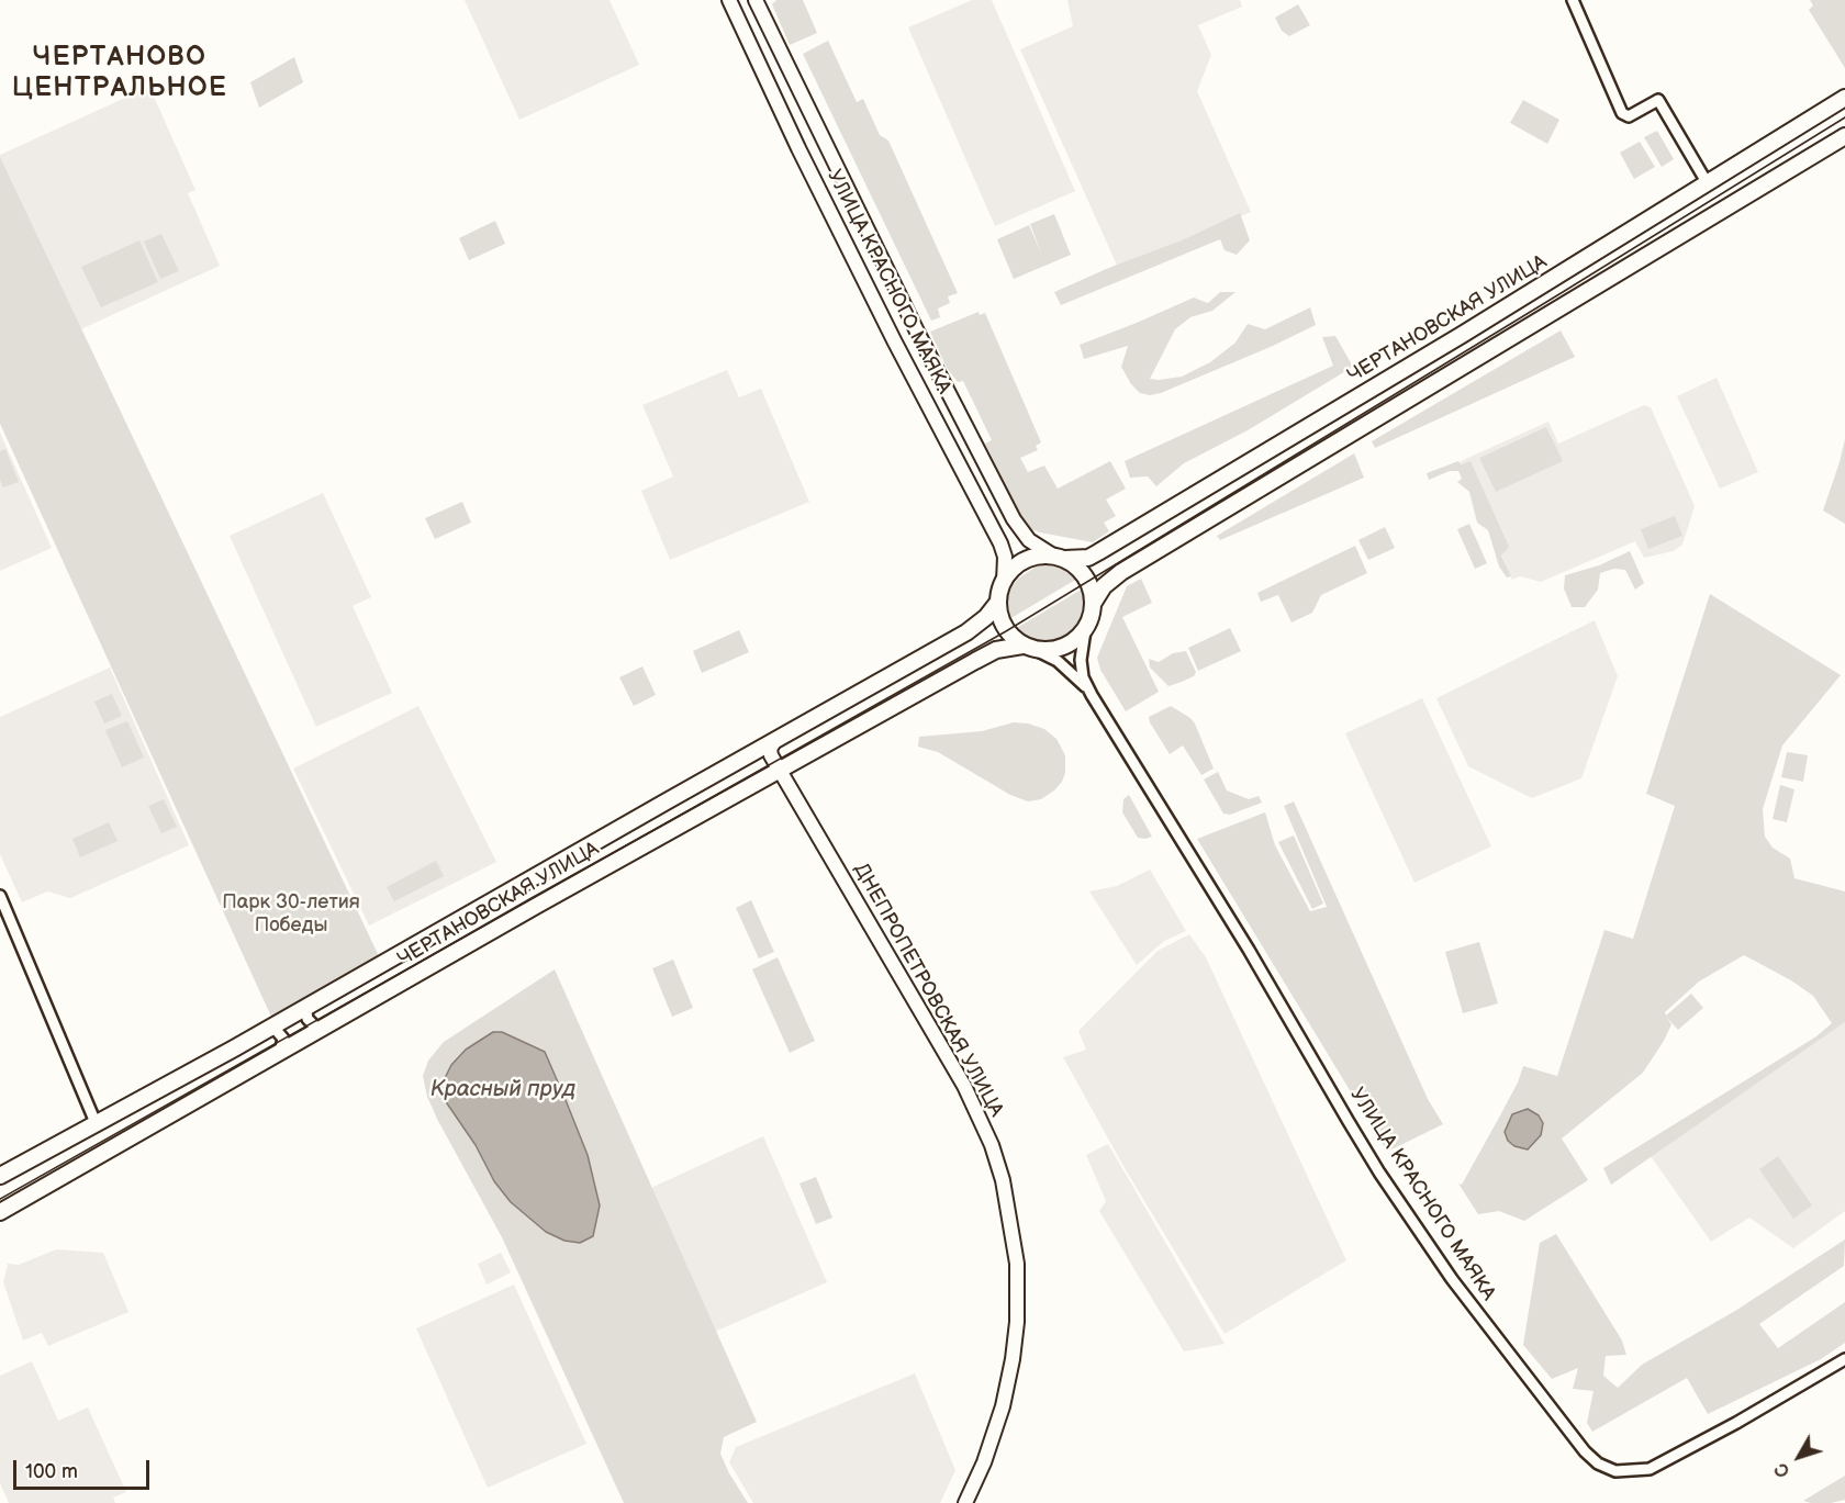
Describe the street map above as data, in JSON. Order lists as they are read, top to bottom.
{
  "streets": {
    "main road": ["ЧЕРТАНОВСКАЯ УЛИЦА"],
    "street": ["УЛИЦА КРАСНОГО МАЯКА", "ДНЕПРОПЕТРОВСКАЯ УЛИЦА"]
  },
  "crossings": [
    ["УЛИЦА КРАСНОГО МАЯКА", "ЧЕРТАНОВСКАЯ УЛИЦА"],
    ["ЧЕРТАНОВСКАЯ УЛИЦА", "ДНЕПРОПЕТРОВСКАЯ УЛИЦА"]
  ],
  "districts": ["ЧЕРТАНОВО ЦЕНТРАЛЬНОЕ"],
  "water": ["Красный пруд"],
  "parks": ["Парк 30-летия Победы"],
  "scale_bar": "100 m",
  "north": "bottom left"
}
